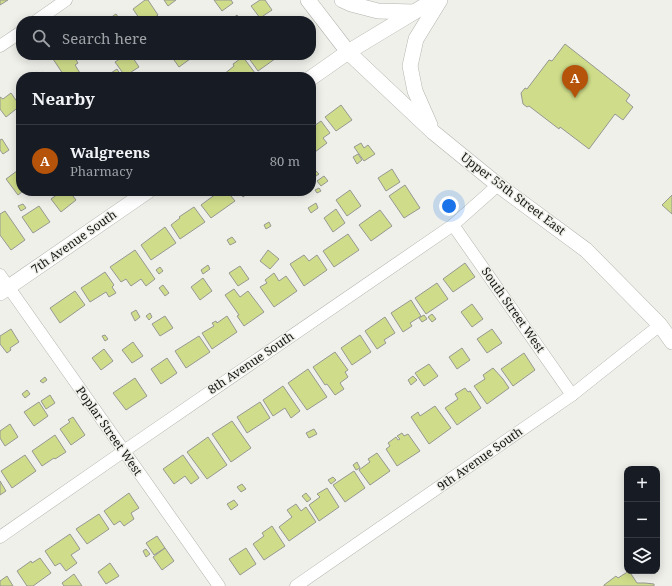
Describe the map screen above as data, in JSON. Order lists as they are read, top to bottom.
{
  "streets": {
    "street": [
      "Upper 55th Street East",
      "7th Avenue South",
      "South Street West",
      "8th Avenue South",
      "Poplar Street West",
      "9th Avenue South"
    ]
  },
  "crossings": [
    ["Upper 55th Street East", "8th Avenue South"],
    ["Upper 55th Street East", "9th Avenue South"],
    ["7th Avenue South", "Poplar Street West"],
    ["South Street West", "8th Avenue South"],
    ["South Street West", "9th Avenue South"],
    ["8th Avenue South", "Poplar Street West"]
  ],
  "page": {
    "search": "Search here",
    "pins": "A",
    "heading": "Nearby",
    "list": [
      {
        "mark": "A",
        "name": "Walgreens",
        "note": "Pharmacy",
        "value": "80 m"
      }
    ],
    "map_buttons": ["+", "−"]
  }
}
